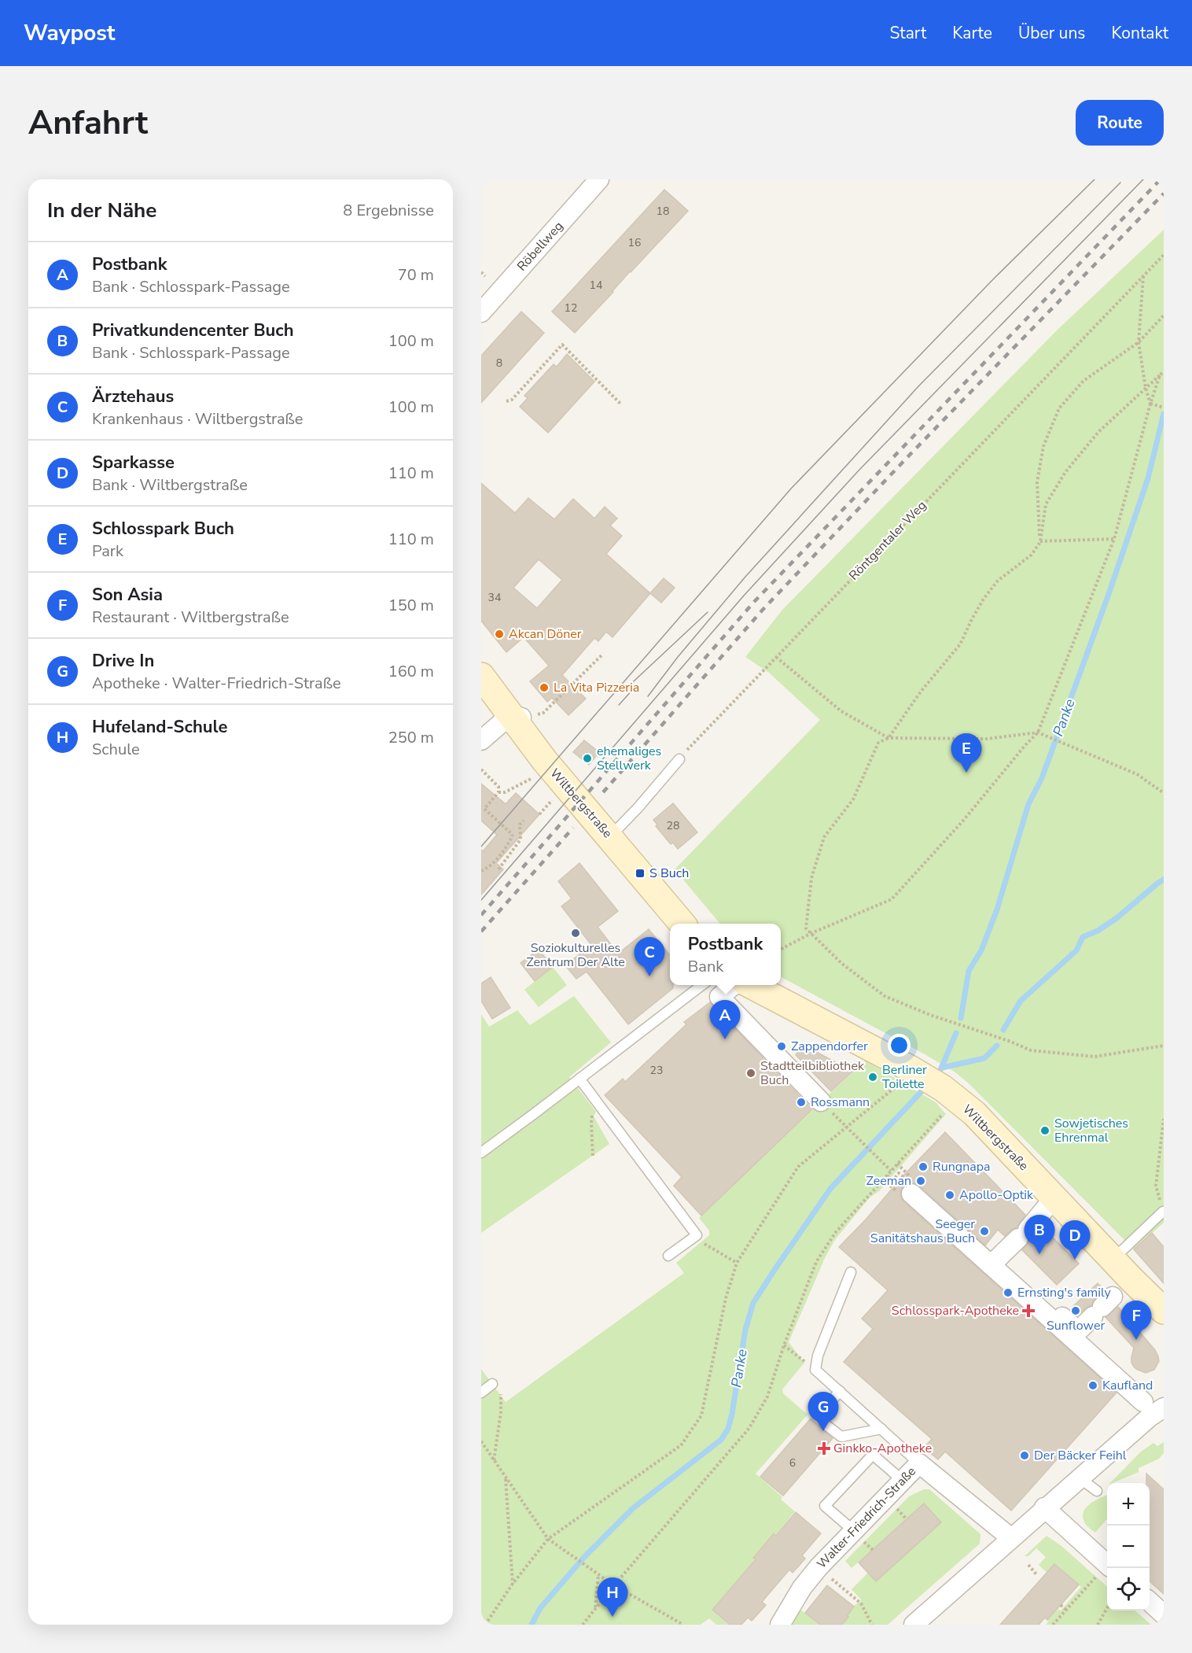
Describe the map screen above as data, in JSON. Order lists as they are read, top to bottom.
{
  "streets": {
    "main road": ["Wiltbergstraße"],
    "street": ["Röbellweg", "Walter-Friedrich-Straße"],
    "path": ["Röntgentaler Weg"]
  },
  "water": ["Panke"],
  "places": {
    "other": [
      "Akcan Döner",
      "La Vita Pizzeria",
      "ehemaliges Stellwerk",
      "Soziokulturelles Zentrum Der Alte",
      "Zappendorfer",
      "Stadtteilbibliothek Buch",
      "Berliner Toilette",
      "Rossmann",
      "Sowjetisches Ehrenmal",
      "Rungnapa",
      "Zeeman",
      "Apollo-Optik",
      "Seeger Sanitätshaus Buch",
      "Ernsting's family",
      "Sunflower",
      "Kaufland",
      "Der Bäcker Feihl"
    ],
    "transit": ["S Buch"],
    "health": ["Schlosspark-Apotheke", "Ginkko-Apotheke"]
  },
  "house_numbers": [
    "18",
    "16",
    "14",
    "12",
    "8",
    "34",
    "28",
    "23",
    "6"
  ],
  "page": {
    "header": "Waypost",
    "nav": [
      "Start",
      "Karte",
      "Über uns",
      "Kontakt"
    ],
    "buttons": "Route",
    "title": "Anfahrt",
    "heading": ["In der Nähe", "8 Ergebnisse"],
    "list": [
      {
        "mark": "A",
        "name": "Postbank",
        "note": "Bank · Schlosspark-Passage",
        "value": "70 m"
      },
      {
        "mark": "B",
        "name": "Privatkundencenter Buch",
        "note": "Bank · Schlosspark-Passage",
        "value": "100 m"
      },
      {
        "mark": "C",
        "name": "Ärztehaus",
        "note": "Krankenhaus · Wiltbergstraße",
        "value": "100 m"
      },
      {
        "mark": "D",
        "name": "Sparkasse",
        "note": "Bank · Wiltbergstraße",
        "value": "110 m"
      },
      {
        "mark": "E",
        "name": "Schlosspark Buch",
        "note": "Park",
        "value": "110 m"
      },
      {
        "mark": "F",
        "name": "Son Asia",
        "note": "Restaurant · Wiltbergstraße",
        "value": "150 m"
      },
      {
        "mark": "G",
        "name": "Drive In",
        "note": "Apotheke · Walter-Friedrich-Straße",
        "value": "160 m"
      },
      {
        "mark": "H",
        "name": "Hufeland-Schule",
        "note": "Schule",
        "value": "250 m"
      }
    ],
    "pins": [
      "E",
      "C",
      "A",
      "B",
      "D",
      "F",
      "G",
      "H"
    ],
    "popup": ["Postbank", "Bank"],
    "map_buttons": ["+", "−"]
  }
}
